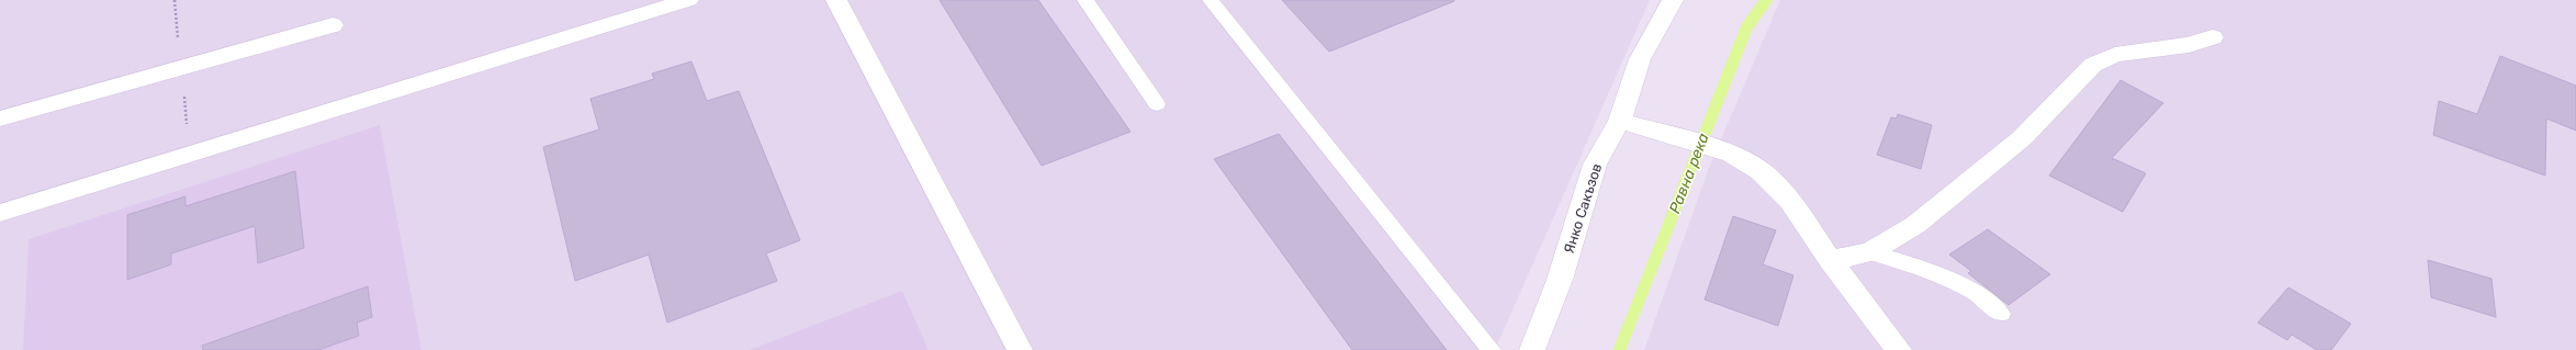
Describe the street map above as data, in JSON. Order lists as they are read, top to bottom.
{
  "streets": {
    "street": ["Янко Сакъзов"]
  },
  "water": ["Равна река"]
}
